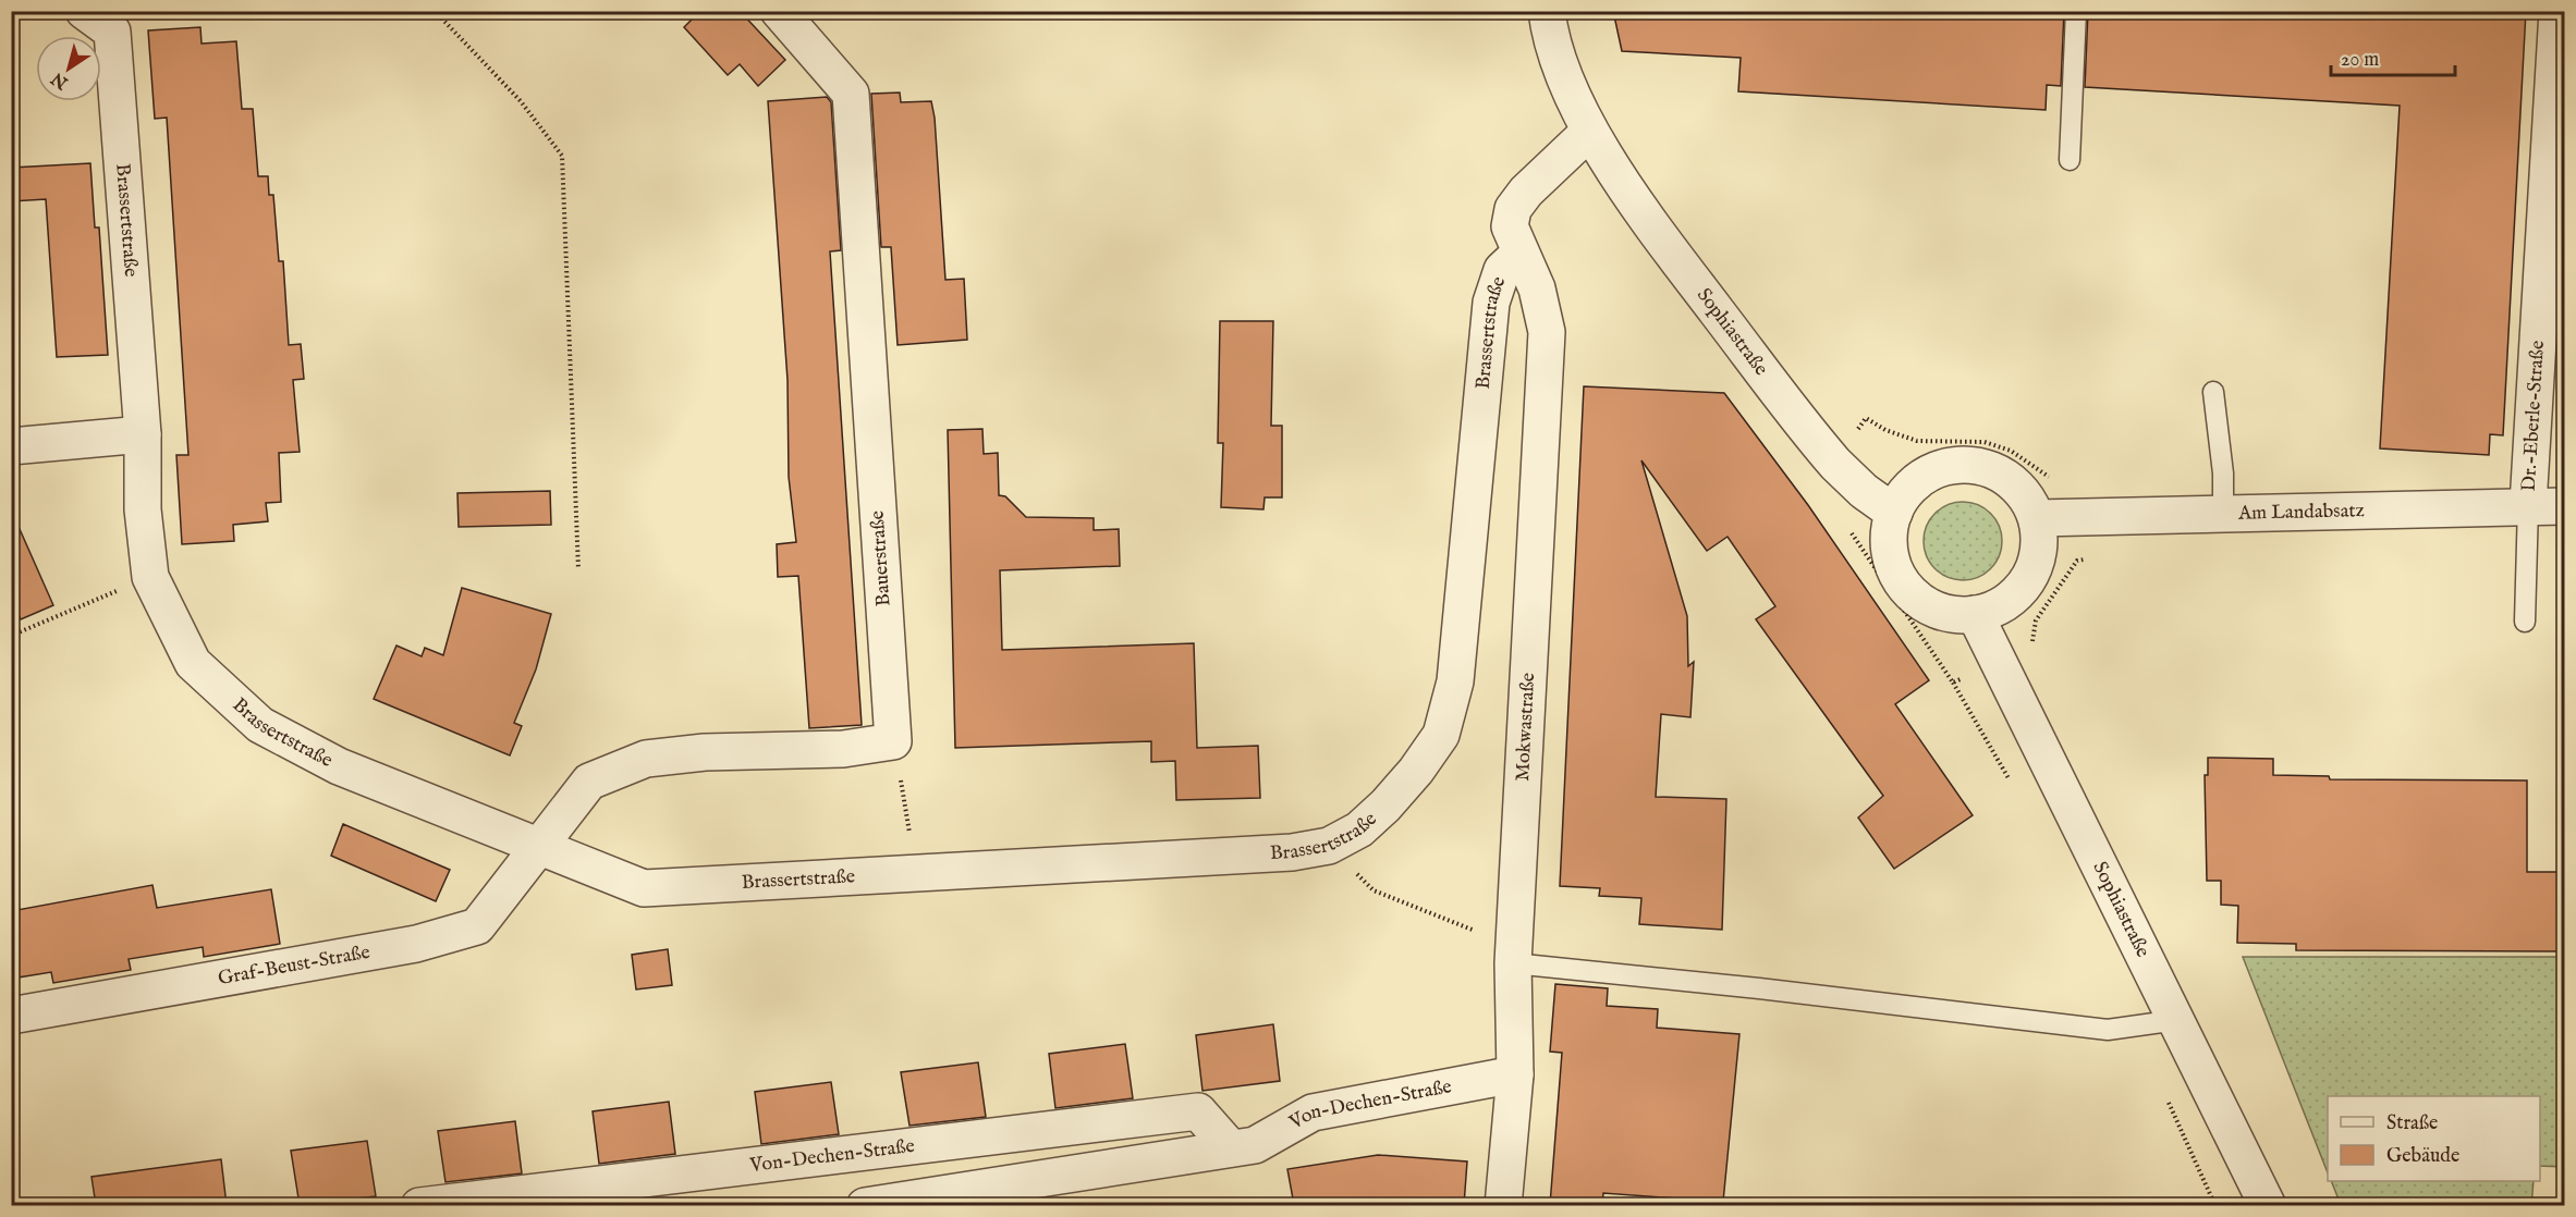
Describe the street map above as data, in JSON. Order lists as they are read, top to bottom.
{
  "streets": {
    "street": [
      "Brassertstraße",
      "Sophiastraße",
      "Dr.-Eberle-Straße",
      "Am Landabsatz",
      "Bauerstraße",
      "Mokwastraße",
      "Graf-Beust-Straße",
      "Von-Dechen-Straße"
    ]
  },
  "crossings": [
    ["Brassertstraße", "Sophiastraße"],
    ["Brassertstraße", "Mokwastraße"],
    ["Brassertstraße", "Graf-Beust-Straße"],
    ["Sophiastraße", "Am Landabsatz"],
    ["Dr.-Eberle-Straße", "Am Landabsatz"],
    ["Mokwastraße", "Von-Dechen-Straße"]
  ],
  "legend": ["Straße", "Gebäude"],
  "scale_bar": "20 m",
  "north": "bottom left"
}
